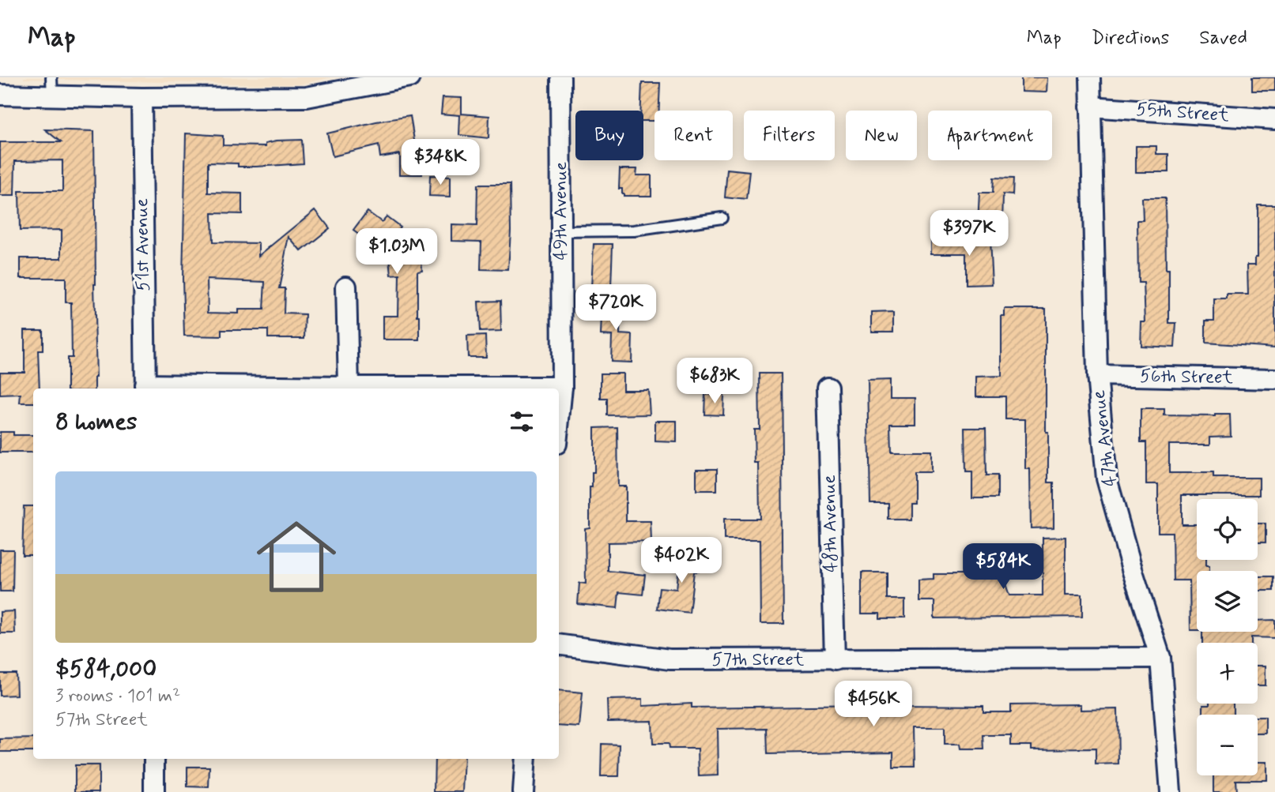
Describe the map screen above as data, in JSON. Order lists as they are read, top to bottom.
{
  "streets": {
    "street": [
      "55th Street",
      "49th Avenue",
      "51st Avenue",
      "56th Street",
      "47th Avenue",
      "48th Avenue",
      "57th Street"
    ]
  },
  "crossings": [
    ["55th Street", "47th Avenue"],
    ["56th Street", "47th Avenue"],
    ["47th Avenue", "57th Street"],
    ["48th Avenue", "57th Street"]
  ],
  "page": {
    "header": "Map",
    "nav": ["Map", "Directions", "Saved"],
    "chip": [
      "Buy",
      "Rent",
      "Filters",
      "New",
      "Apartment"
    ],
    "price": [
      "$348K",
      "$397K",
      "$1.03M",
      "$720K",
      "$683K",
      "$402K",
      "$584K",
      "$456K"
    ],
    "heading": "8 homes",
    "list": [
      {
        "name": "$584,000",
        "note": "3 rooms · 101 m² · 57th Street"
      }
    ],
    "map_buttons": ["+", "−"]
  }
}
